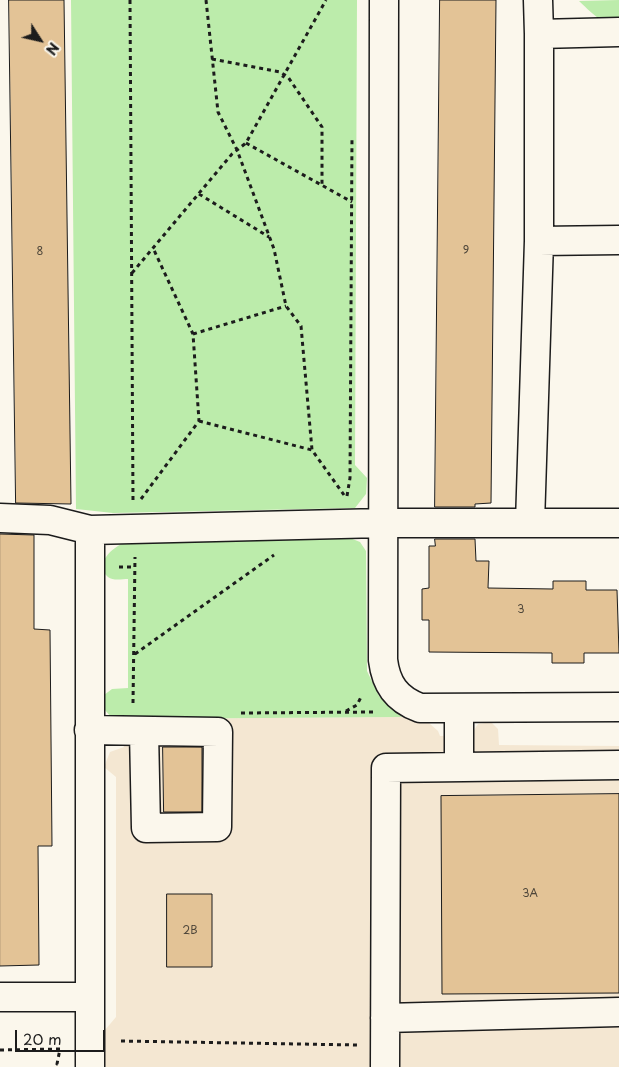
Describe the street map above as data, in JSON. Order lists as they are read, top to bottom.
{
  "house_numbers": [
    "9",
    "8",
    "3",
    "3А",
    "2В"
  ],
  "scale_bar": "20 m",
  "north": "bottom right"
}
